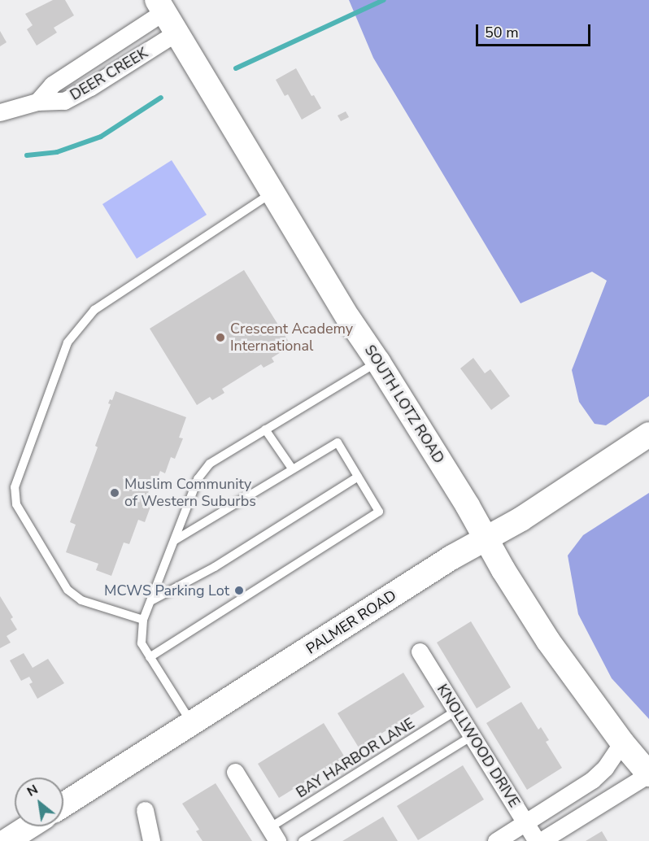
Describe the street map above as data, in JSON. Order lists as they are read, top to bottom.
{
  "streets": {
    "street": [
      "DEER CREEK",
      "SOUTH LOTZ ROAD",
      "PALMER ROAD",
      "KNOLLWOOD DRIVE"
    ],
    "lane": ["BAY HARBOR LANE"]
  },
  "crossings": [
    ["DEER CREEK", "SOUTH LOTZ ROAD"],
    ["SOUTH LOTZ ROAD", "PALMER ROAD"],
    ["KNOLLWOOD DRIVE", "BAY HARBOR LANE"]
  ],
  "places": ["Crescent Academy International", "Muslim Community of Western Suburbs", "MCWS Parking Lot"],
  "scale_bar": "50 m",
  "north": "top left"
}
